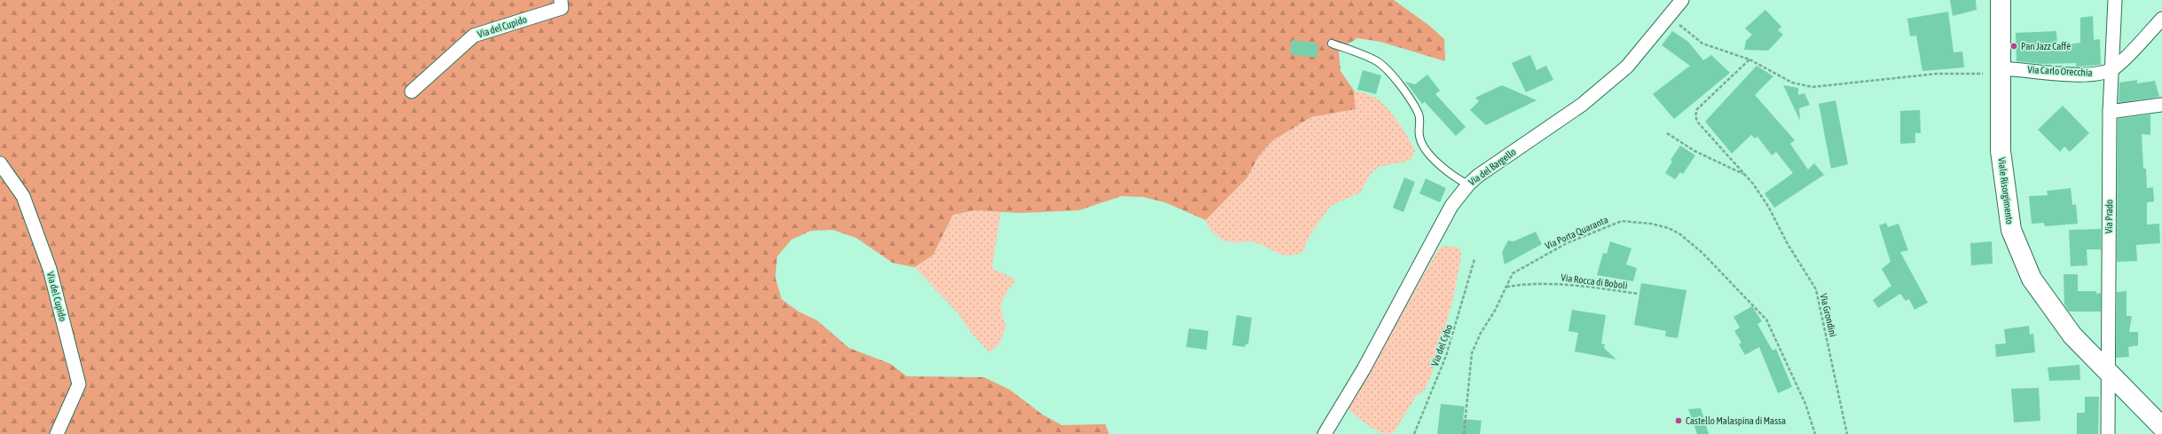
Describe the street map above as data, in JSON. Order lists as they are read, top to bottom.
{
  "streets": {
    "main road": ["Viale Risorgimento"],
    "street": [
      "Via del Cupido",
      "Via Carlo Orecchia",
      "Via del Bargello",
      "Via Prado"
    ],
    "path": [
      "Via Porta Quaranta",
      "Via Rocca di Boboli",
      "Via Grondini",
      "Via del Cybo"
    ]
  },
  "crossings": [
    ["Via Carlo Orecchia", "Viale Risorgimento"],
    ["Via Carlo Orecchia", "Via Prado"],
    ["Viale Risorgimento", "Via Prado"],
    ["Via Porta Quaranta", "Via Rocca di Boboli"]
  ],
  "places": ["Pan Jazz Caffè", "Castello Malaspina di Massa"]
}
